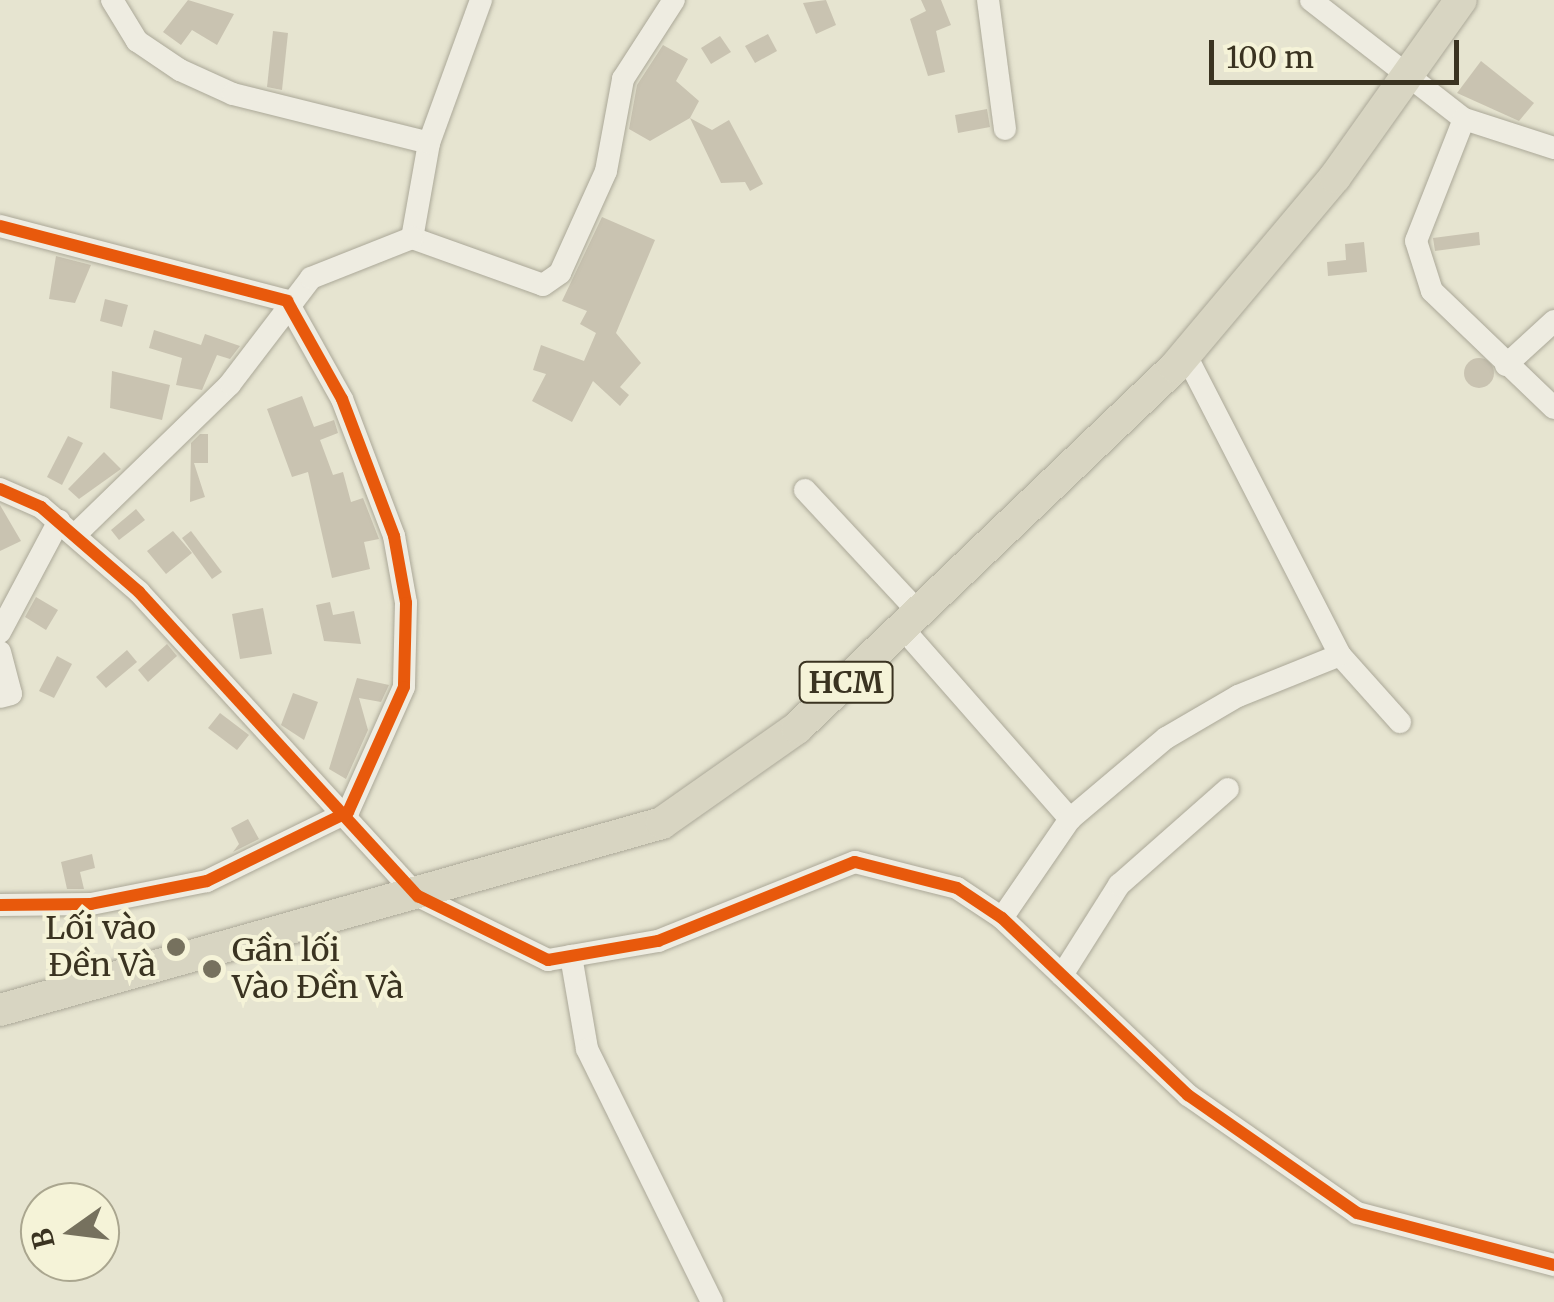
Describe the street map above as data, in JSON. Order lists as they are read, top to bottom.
{
  "streets": {
    "highway": ["HCM"]
  },
  "places": ["Lối vào Đền Và", "Gần lối Vào Đền Và"],
  "scale_bar": "100 m",
  "north": "left"
}
